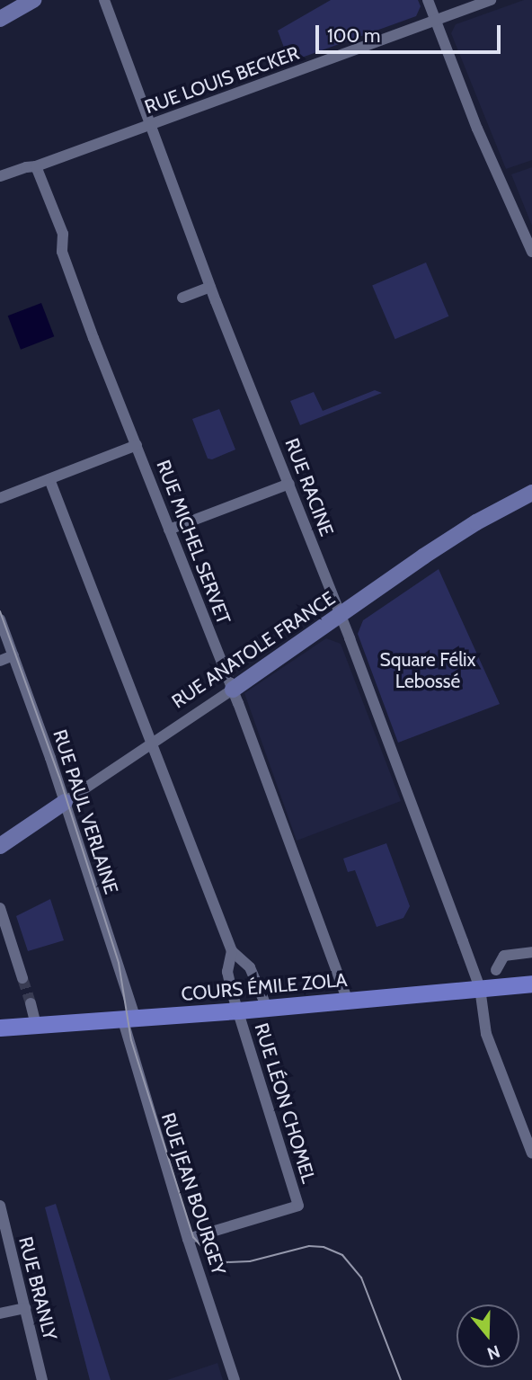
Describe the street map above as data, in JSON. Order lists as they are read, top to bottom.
{
  "streets": {
    "main road": ["COURS ÉMILE ZOLA"],
    "street": [
      "RUE LOUIS BECKER",
      "RUE RACINE",
      "RUE MICHEL SERVET",
      "RUE ANATOLE FRANCE",
      "RUE PAUL VERLAINE",
      "RUE LÉON CHOMEL",
      "RUE JEAN BOURGEY",
      "RUE BRANLY"
    ]
  },
  "crossings": [
    ["RUE LOUIS BECKER", "RUE RACINE"],
    ["RUE LOUIS BECKER", "RUE MICHEL SERVET"],
    ["RUE RACINE", "RUE ANATOLE FRANCE"],
    ["RUE RACINE", "COURS ÉMILE ZOLA"],
    ["RUE MICHEL SERVET", "RUE ANATOLE FRANCE"],
    ["RUE MICHEL SERVET", "COURS ÉMILE ZOLA"],
    ["RUE ANATOLE FRANCE", "RUE PAUL VERLAINE"],
    ["RUE PAUL VERLAINE", "COURS ÉMILE ZOLA"],
    ["RUE PAUL VERLAINE", "RUE JEAN BOURGEY"],
    ["COURS ÉMILE ZOLA", "RUE LÉON CHOMEL"],
    ["COURS ÉMILE ZOLA", "RUE JEAN BOURGEY"],
    ["RUE LÉON CHOMEL", "RUE JEAN BOURGEY"]
  ],
  "parks": ["Square Félix Lebossé"],
  "scale_bar": "100 m",
  "north": "bottom"
}
